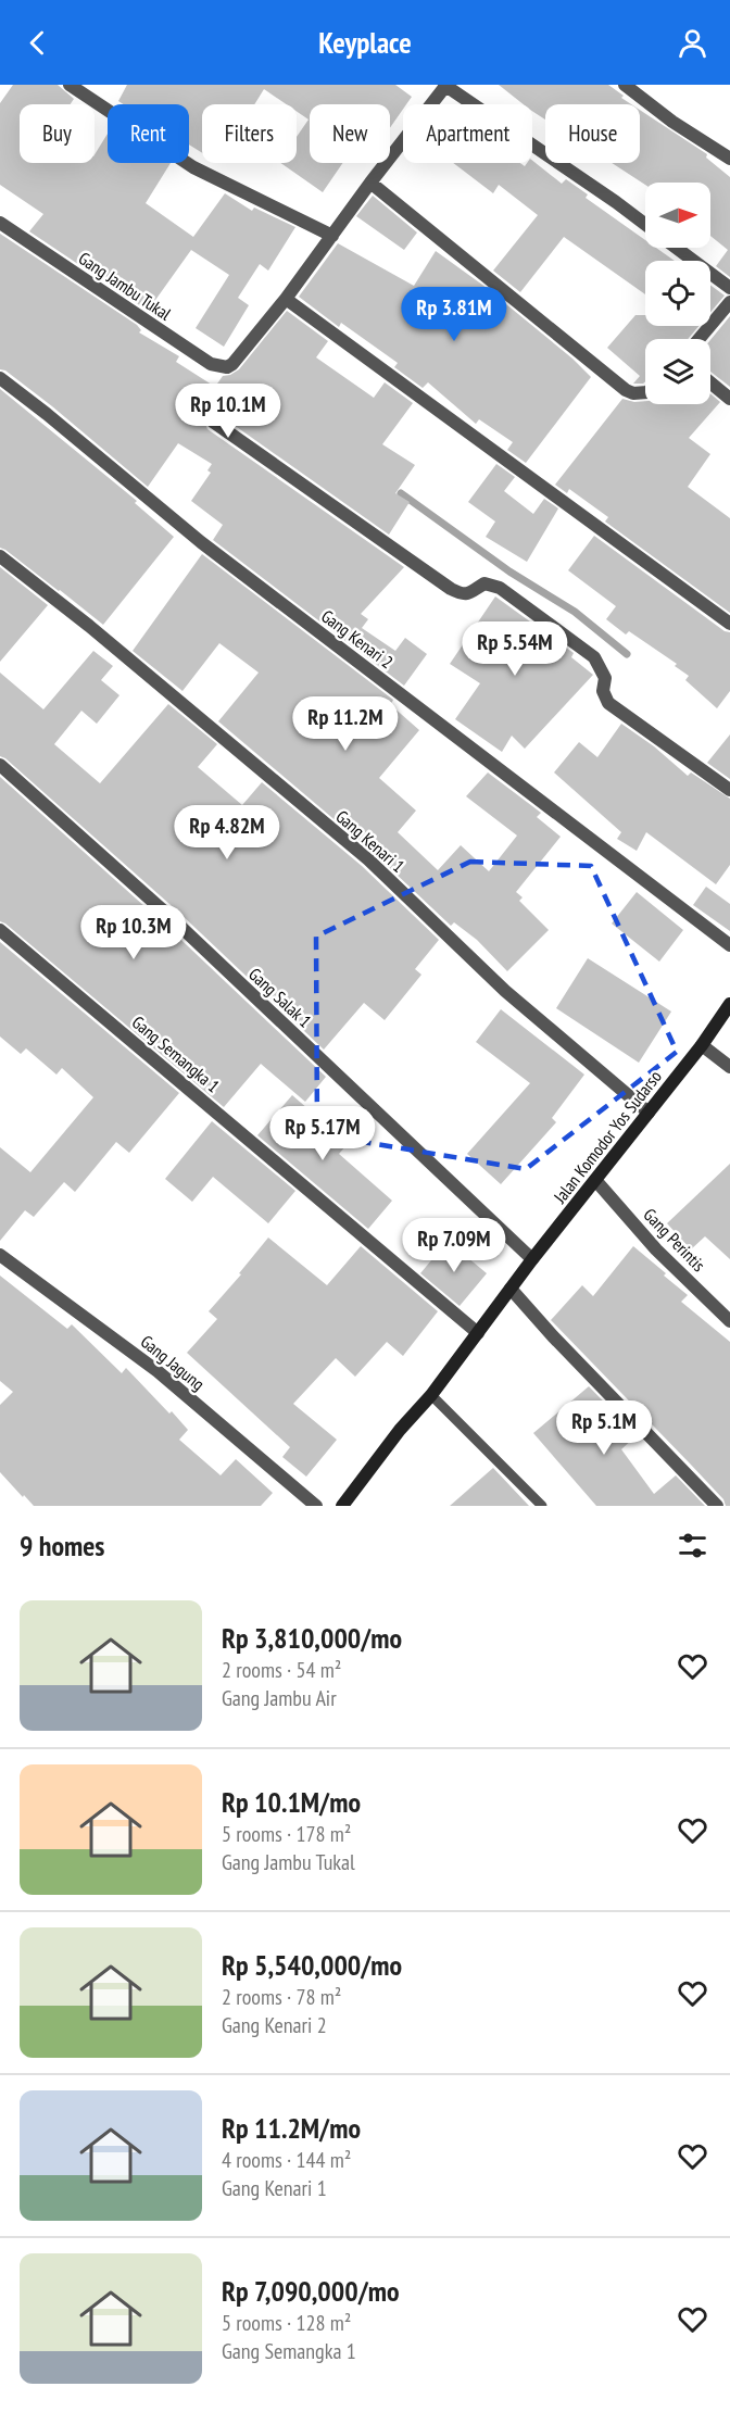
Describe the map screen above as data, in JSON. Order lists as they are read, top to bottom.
{
  "streets": {
    "street": [
      "Gang Jambu Tukal",
      "Gang Kenari 2",
      "Gang Kenari 1",
      "Gang Salak 1",
      "Gang Semangka 1",
      "Jalan Komodor Yos Sudarso",
      "Gang Perintis",
      "Gang Jagung"
    ]
  },
  "crossings": [
    ["Gang Kenari 1", "Jalan Komodor Yos Sudarso"],
    ["Gang Salak 1", "Jalan Komodor Yos Sudarso"],
    ["Gang Semangka 1", "Jalan Komodor Yos Sudarso"],
    ["Jalan Komodor Yos Sudarso", "Gang Perintis"]
  ],
  "north": "right",
  "page": {
    "header": "Keyplace",
    "chip": [
      "Buy",
      "Rent",
      "Filters",
      "New",
      "Apartment",
      "House"
    ],
    "price": [
      "Rp 3.81M",
      "Rp 10.1M",
      "Rp 5.54M",
      "Rp 11.2M",
      "Rp 4.82M",
      "Rp 10.3M",
      "Rp 5.17M",
      "Rp 7.09M",
      "Rp 5.1M"
    ],
    "heading": "9 homes",
    "list": [
      {
        "name": "Rp 3,810,000/mo",
        "note": "2 rooms · 54 m² · Gang Jambu Air"
      },
      {
        "name": "Rp 10.1M/mo",
        "note": "5 rooms · 178 m² · Gang Jambu Tukal"
      },
      {
        "name": "Rp 5,540,000/mo",
        "note": "2 rooms · 78 m² · Gang Kenari 2"
      },
      {
        "name": "Rp 11.2M/mo",
        "note": "4 rooms · 144 m² · Gang Kenari 1"
      },
      {
        "name": "Rp 7,090,000/mo",
        "note": "5 rooms · 128 m² · Gang Semangka 1"
      }
    ]
  }
}
